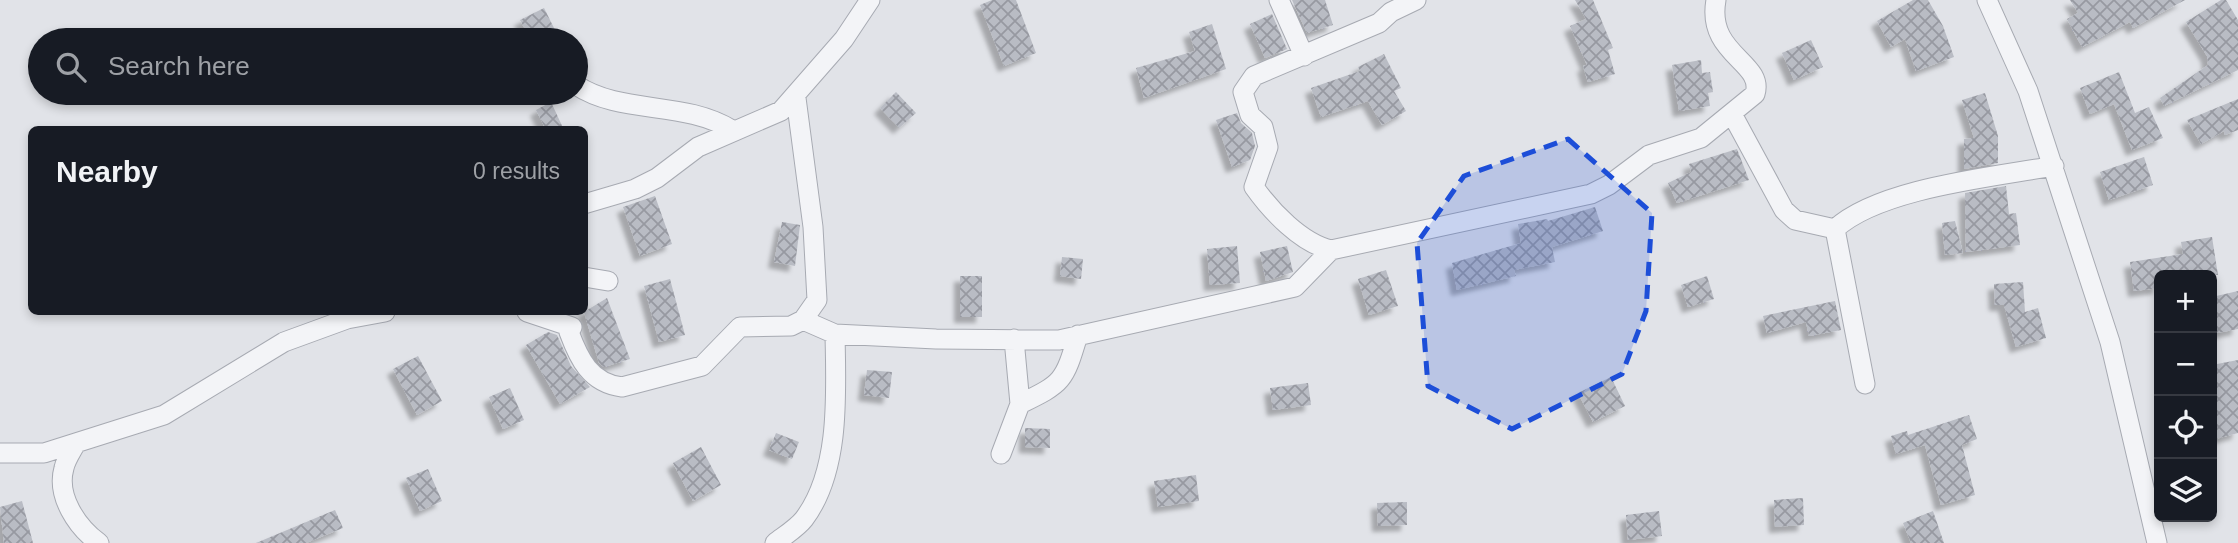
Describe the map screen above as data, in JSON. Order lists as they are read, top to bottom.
{
  "page": {
    "search": "Search here",
    "heading": ["Nearby", "0 results"],
    "map_buttons": ["+", "−"]
  }
}
